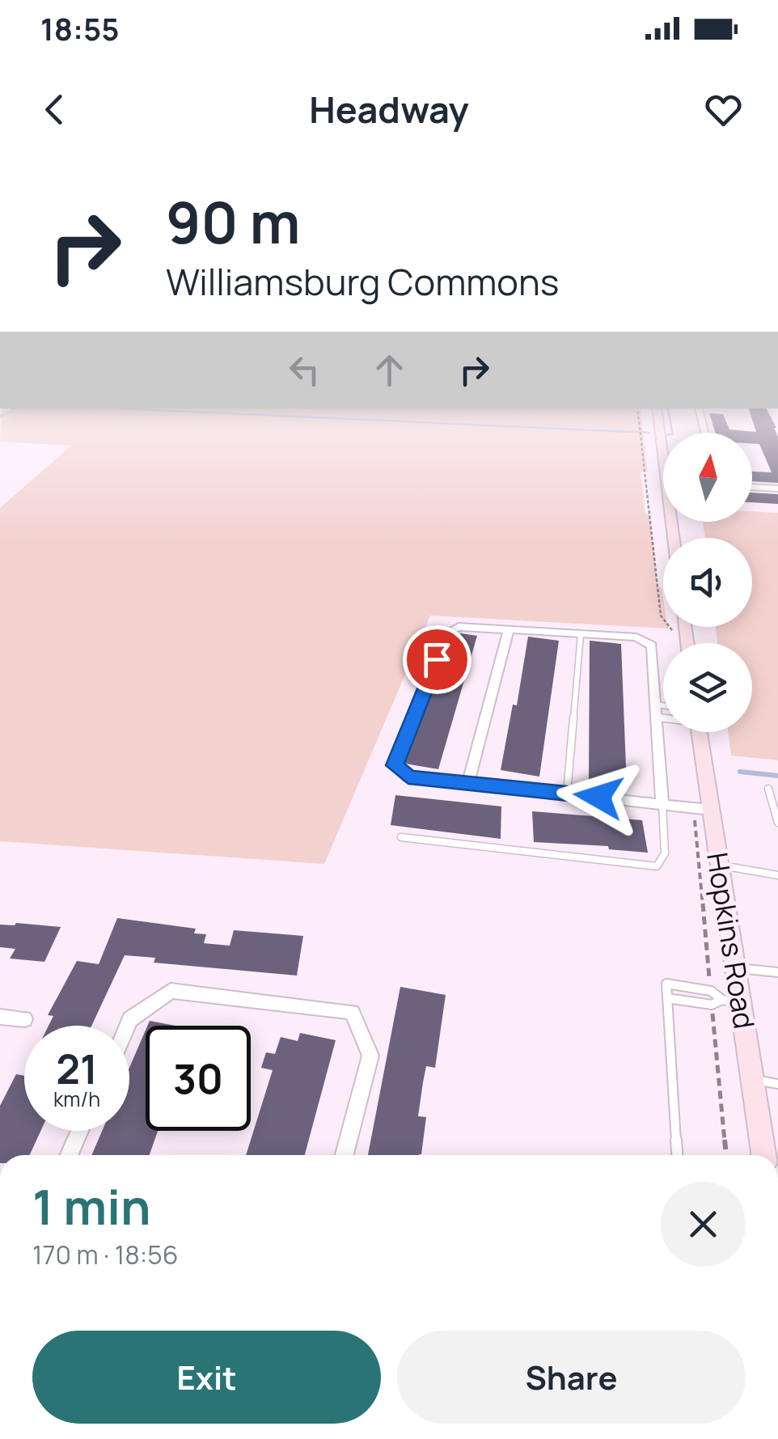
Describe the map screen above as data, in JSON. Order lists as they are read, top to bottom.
{
  "streets": {
    "street": ["Hopkins Road"]
  },
  "north": "top",
  "page": {
    "status": "18:55",
    "header": "Headway",
    "turn": ["90 m", "Williamsburg Commons"],
    "speed": "21 km/h",
    "limit": "30",
    "heading": ["1 min", "170 m · 18:56"],
    "buttons": ["Exit", "Share"]
  }
}
